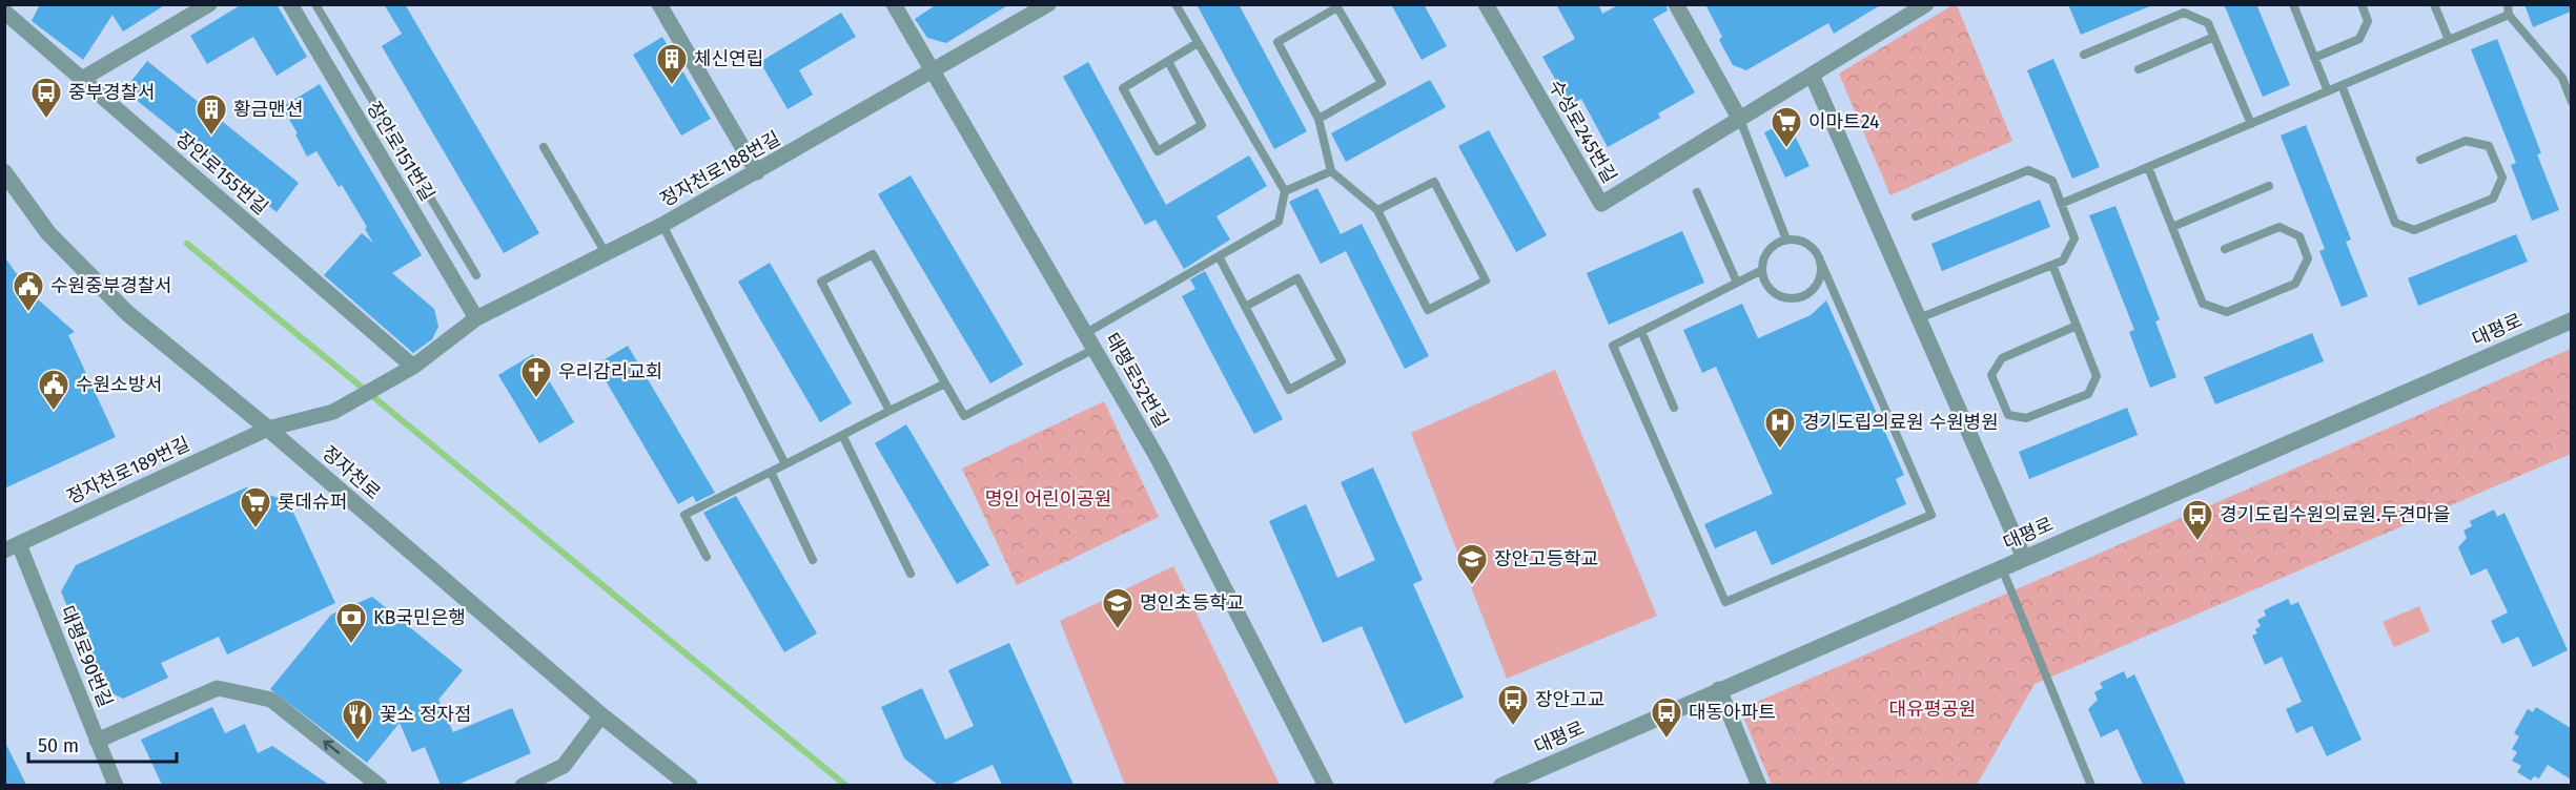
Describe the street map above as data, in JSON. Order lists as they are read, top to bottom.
{
  "streets": {
    "street": [
      "수성로245번길",
      "장안로151번길",
      "정자천로188번길",
      "장안로155번길",
      "대평로",
      "태평로52번길",
      "정자천로189번길",
      "정자천로",
      "대평로90번길"
    ]
  },
  "crossings": [
    ["장안로151번길", "정자천로188번길"],
    ["정자천로188번길", "장안로155번길"],
    ["정자천로188번길", "태평로52번길"],
    ["정자천로188번길", "정자천로189번길"],
    ["정자천로188번길", "정자천로"],
    ["정자천로189번길", "정자천로"],
    ["정자천로189번길", "대평로90번길"]
  ],
  "parks": ["명인 어린이공원", "대유평공원"],
  "places": {
    "building": ["체신연립", "황금맨션"],
    "bus stop": [
      "중부경찰서",
      "경기도립수원의료원.두견마을",
      "장안고교",
      "대동아파트"
    ],
    "supermarket": ["이마트24", "롯데슈퍼"],
    "public building": ["수원중부경찰서", "수원소방서"],
    "church": ["우리감리교회"],
    "hospital": ["경기도립의료원 수원병원"],
    "school or university": ["장안고등학교", "명인초등학교"],
    "bank": ["KB국민은행"],
    "restaurant": ["꽃소 정자점"]
  },
  "scale_bar": "50 m"
}
